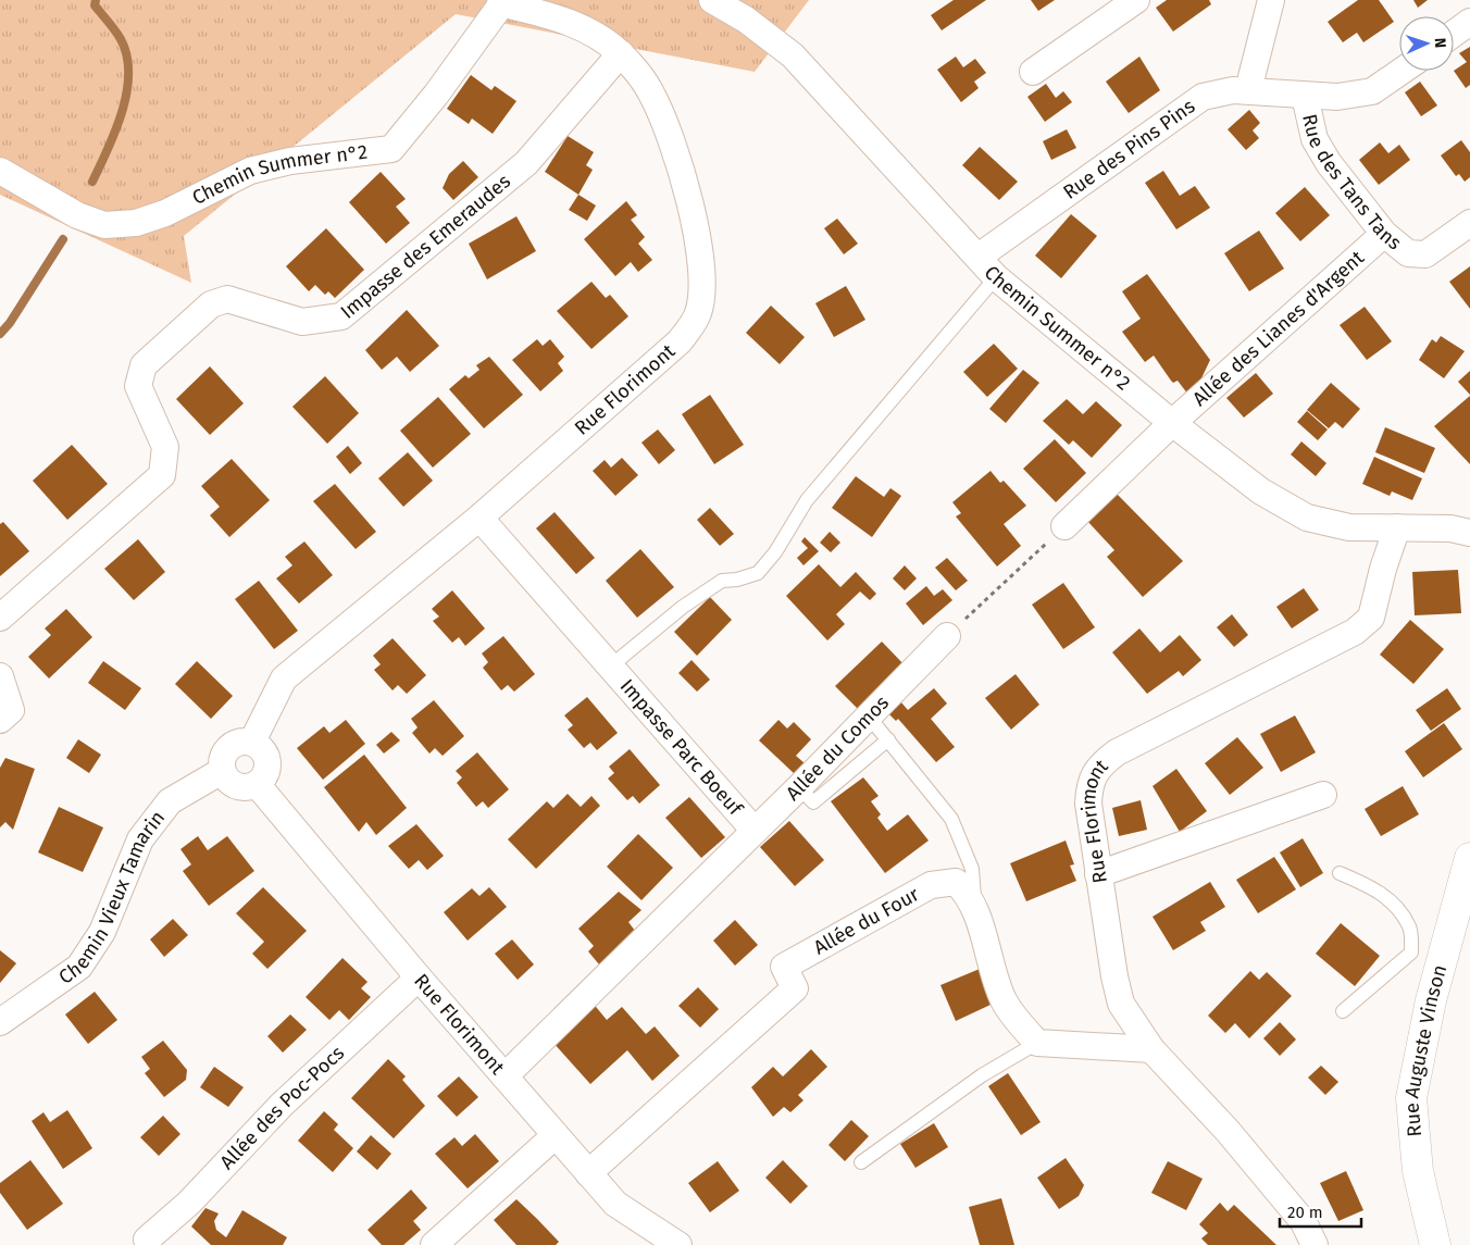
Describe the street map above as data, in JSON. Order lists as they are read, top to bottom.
{
  "streets": {
    "main road": ["Rue Auguste Vinson"],
    "street": [
      "Rue des Pins Pins",
      "Chemin Summer n°2",
      "Rue des Tans Tans",
      "Impasse des Emeraudes",
      "Allée des Lianes d'Argent",
      "Rue Florimont",
      "Impasse Parc Boeuf",
      "Allée du Comos",
      "Chemin Vieux Tamarin",
      "Allée du Four",
      "Allée des Poc-Pocs"
    ]
  },
  "crossings": [
    ["Rue des Pins Pins", "Chemin Summer n°2"],
    ["Rue des Pins Pins", "Rue des Tans Tans"],
    ["Chemin Summer n°2", "Allée des Lianes d'Argent"],
    ["Chemin Summer n°2", "Rue Florimont"],
    ["Rue des Tans Tans", "Allée des Lianes d'Argent"],
    ["Impasse des Emeraudes", "Rue Florimont"],
    ["Rue Florimont", "Impasse Parc Boeuf"],
    ["Rue Florimont", "Allée du Comos"],
    ["Rue Florimont", "Chemin Vieux Tamarin"],
    ["Rue Florimont", "Allée du Four"],
    ["Rue Florimont", "Allée des Poc-Pocs"],
    ["Impasse Parc Boeuf", "Allée du Comos"]
  ],
  "scale_bar": "20 m",
  "north": "right"
}
